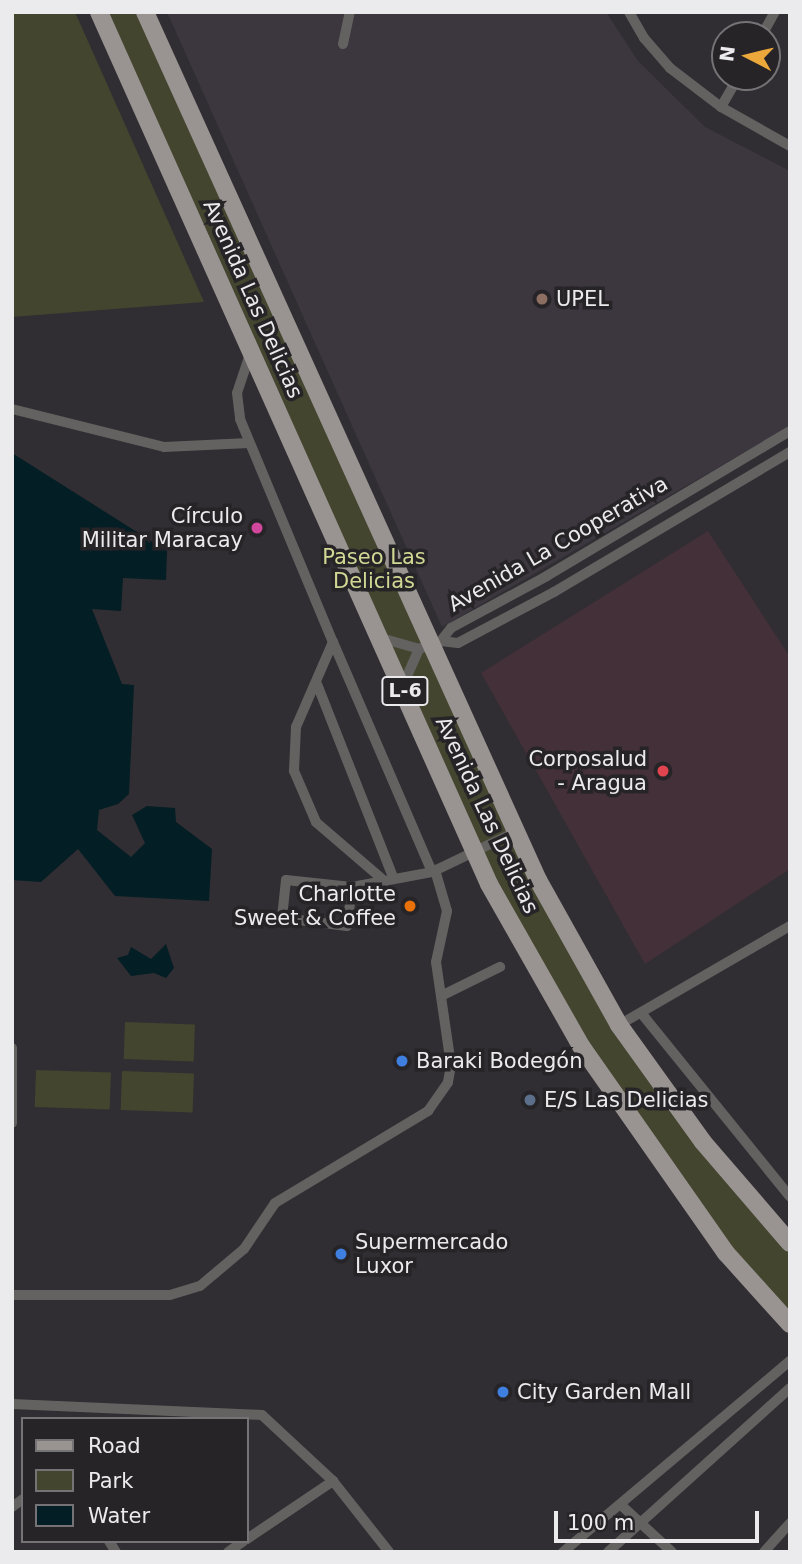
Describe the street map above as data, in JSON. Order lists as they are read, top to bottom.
{
  "streets": {
    "main road": ["Avenida Las Delicias", "L-6"],
    "street": ["Avenida La Cooperativa"]
  },
  "crossings": [
    ["Avenida Las Delicias", "Avenida La Cooperativa"]
  ],
  "parks": ["Paseo Las Delicias"],
  "places": [
    "UPEL",
    "Círculo Militar Maracay",
    "Corposalud - Aragua",
    "Charlotte Sweet & Coffee",
    "Baraki Bodegón",
    "E/S Las Delicias",
    "Supermercado Luxor",
    "City Garden Mall"
  ],
  "legend": ["Road", "Park", "Water"],
  "scale_bar": "100 m",
  "north": "left"
}
